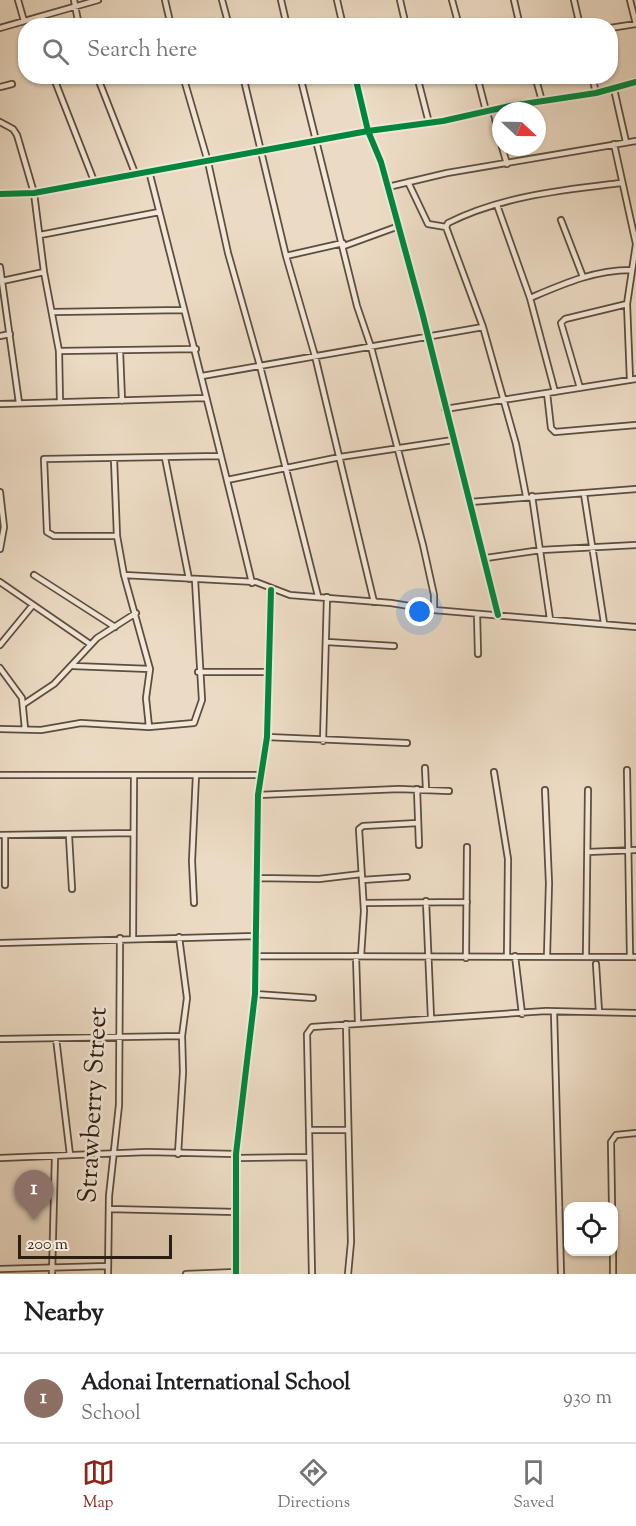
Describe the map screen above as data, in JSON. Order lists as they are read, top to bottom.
{
  "streets": {
    "street": ["Strawberry Street"]
  },
  "scale_bar": "200 m",
  "north": "right",
  "page": {
    "search": "Search here",
    "pins": "1",
    "scale": "200 m",
    "heading": "Nearby",
    "list": [
      {
        "mark": "1",
        "name": "Adonai International School",
        "note": "School",
        "value": "930 m"
      }
    ],
    "nav": ["Map", "Directions", "Saved"]
  }
}
